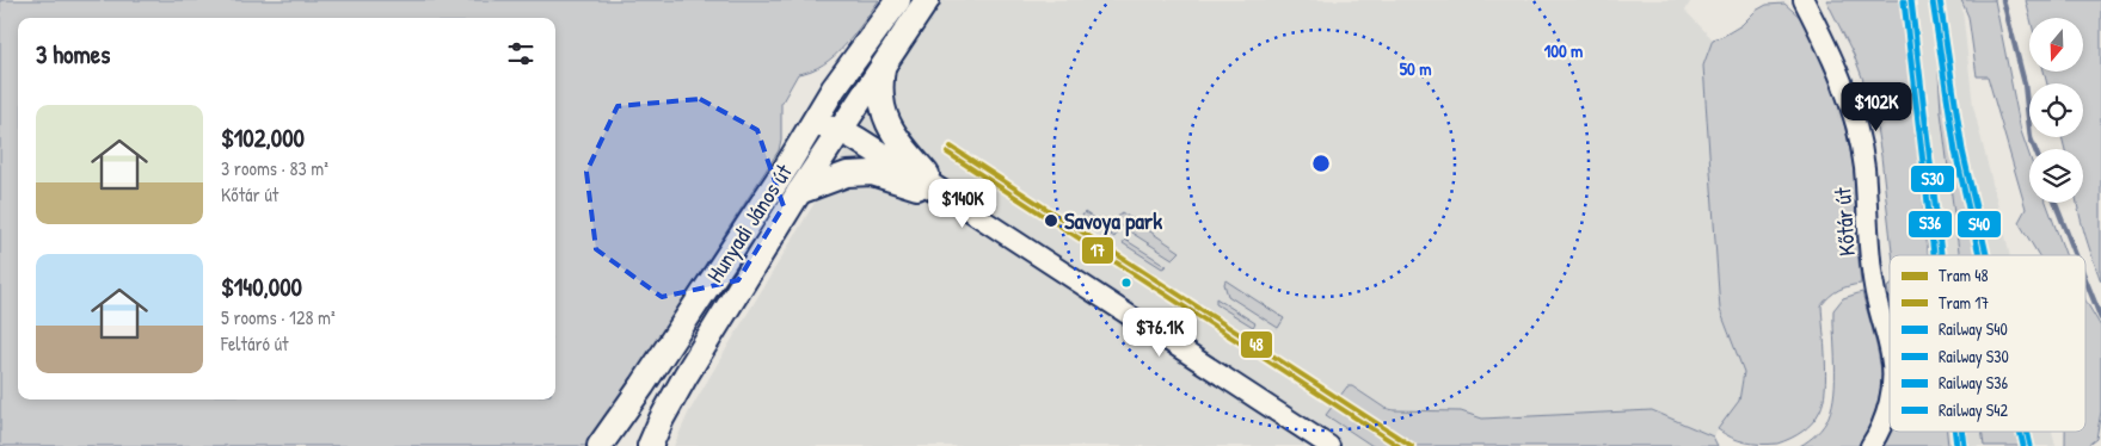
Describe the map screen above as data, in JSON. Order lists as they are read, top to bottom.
{
  "streets": {
    "main road": ["Hunyadi János út"],
    "street": ["Kőtár út"]
  },
  "places": ["Savoya park"],
  "lines": [
    "rail line S40",
    "rail line S30",
    "rail line S36",
    "rail line S42",
    "tram line 48",
    "tram line 17"
  ],
  "legend": [
    "Tram 48",
    "Tram 17",
    "Railway S40",
    "Railway S30",
    "Railway S36",
    "Railway S42"
  ],
  "north": "bottom",
  "page": {
    "heading": "3 homes",
    "price": ["$102K", "$140K", "$76.1K"],
    "list": [
      {
        "name": "$102,000",
        "note": "3 rooms · 83 m² · Kőtár út"
      },
      {
        "name": "$140,000",
        "note": "5 rooms · 128 m² · Feltáró út"
      }
    ]
  },
  "rings": ["100 m", "50 m"]
}
